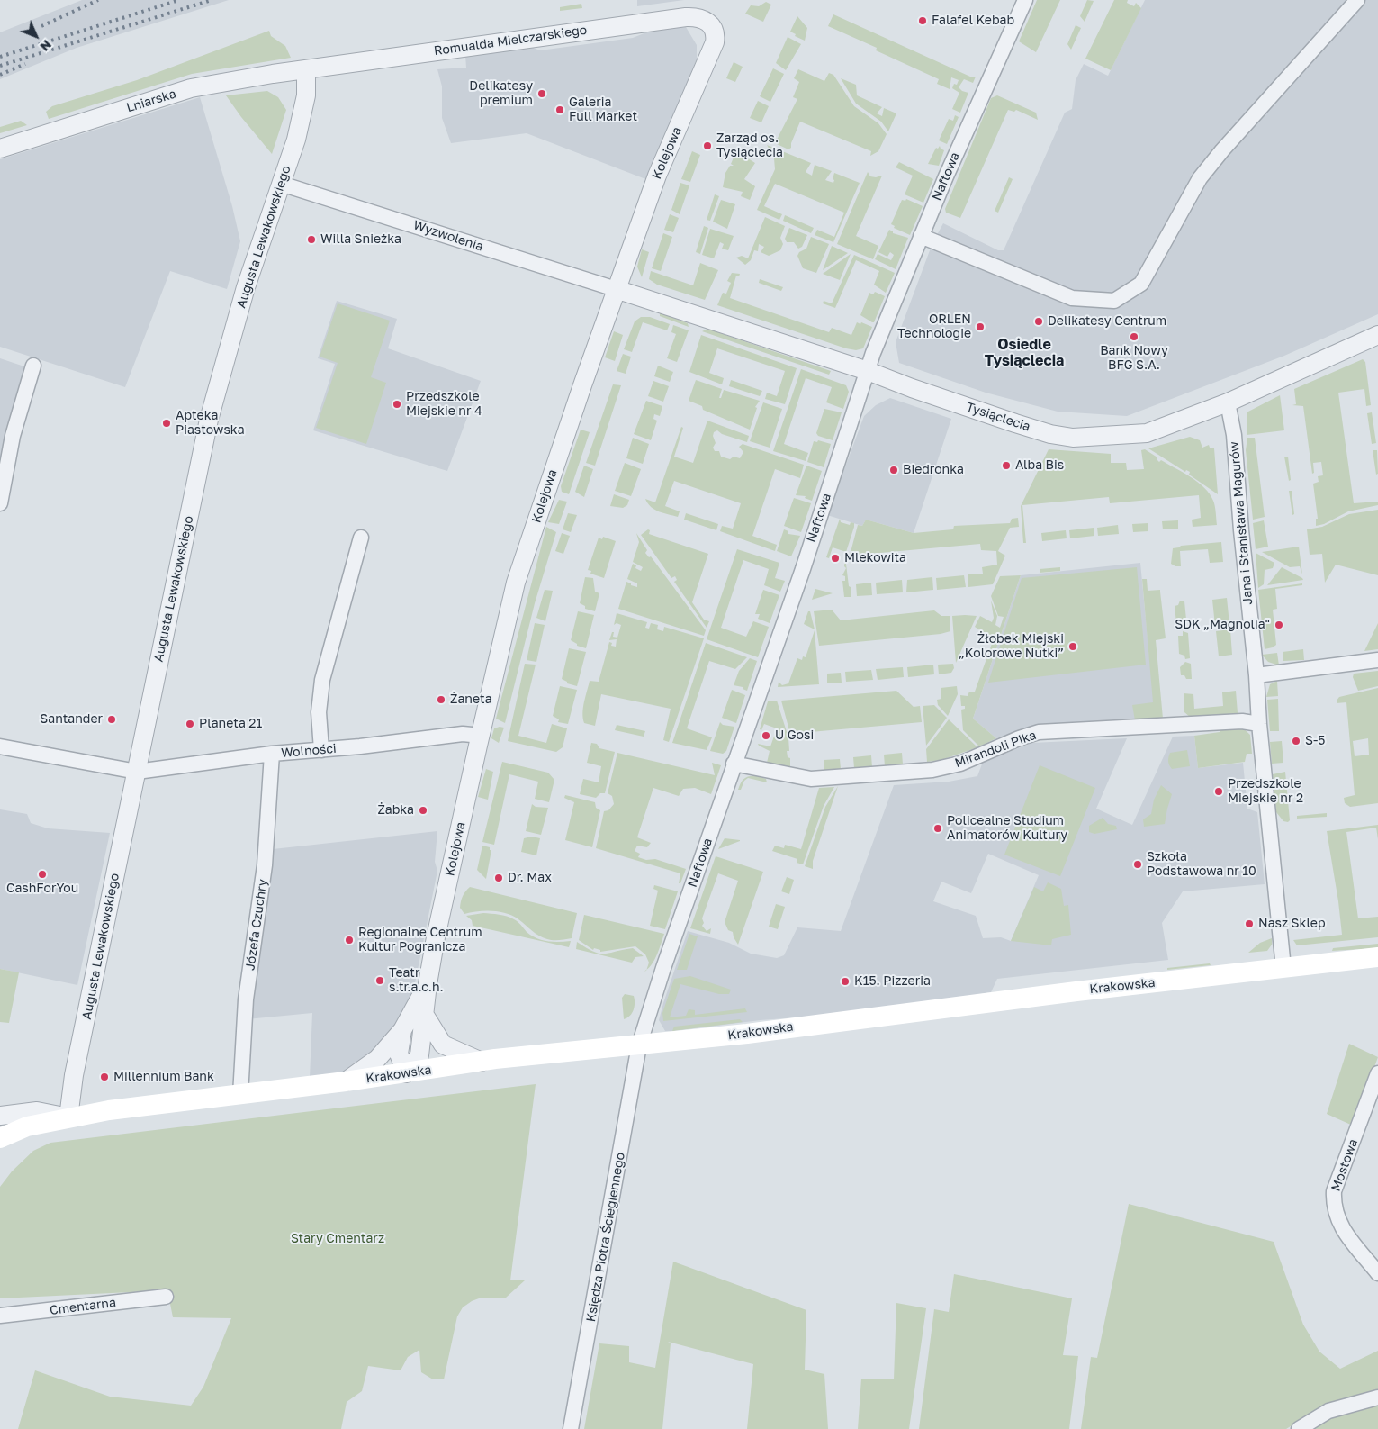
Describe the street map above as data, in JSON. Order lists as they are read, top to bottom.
{
  "streets": {
    "main road": ["Krakowska"],
    "street": [
      "Romualda Mielczarskiego",
      "Lniarska",
      "Kolejowa",
      "Naftowa",
      "Wyzwolenia",
      "Augusta Lewakowskiego",
      "Tysiąclecia",
      "Jana i Stanisława Magurów",
      "Mirandoli Pika",
      "Wolności",
      "Józefa Czuchry",
      "Mostowa",
      "Księdza Piotra Ściegiennego",
      "Cmentarna"
    ]
  },
  "crossings": [
    ["Romualda Mielczarskiego", "Lniarska"],
    ["Romualda Mielczarskiego", "Kolejowa"],
    ["Romualda Mielczarskiego", "Augusta Lewakowskiego"],
    ["Lniarska", "Augusta Lewakowskiego"],
    ["Kolejowa", "Wyzwolenia"],
    ["Kolejowa", "Tysiąclecia"],
    ["Kolejowa", "Wolności"],
    ["Kolejowa", "Krakowska"],
    ["Naftowa", "Tysiąclecia"],
    ["Naftowa", "Mirandoli Pika"],
    ["Naftowa", "Krakowska"],
    ["Naftowa", "Księdza Piotra Ściegiennego"],
    ["Wyzwolenia", "Augusta Lewakowskiego"],
    ["Wyzwolenia", "Tysiąclecia"],
    ["Augusta Lewakowskiego", "Wolności"],
    ["Augusta Lewakowskiego", "Krakowska"],
    ["Tysiąclecia", "Jana i Stanisława Magurów"],
    ["Jana i Stanisława Magurów", "Mirandoli Pika"],
    ["Jana i Stanisława Magurów", "Krakowska"],
    ["Wolności", "Józefa Czuchry"],
    ["Józefa Czuchry", "Krakowska"],
    ["Krakowska", "Księdza Piotra Ściegiennego"]
  ],
  "districts": ["Osiedle Tysiąclecia"],
  "parks": ["Stary Cmentarz"],
  "places": [
    "Falafel Kebab",
    "Delikatesy premium",
    "Galeria Full Market",
    "Zarząd os. Tysiąclecia",
    "Willa Snieżka",
    "Delikatesy Centrum",
    "ORLEN Technologie",
    "Bank Nowy BFG S.A.",
    "Przedszkole Miejskie nr 4",
    "Apteka Piastowska",
    "Alba Bis",
    "Biedronka",
    "Mlekowita",
    "SDK „Magnolia\"",
    "Żłobek Miejski „Kolorowe Nutki”",
    "Żaneta",
    "Santander",
    "Planeta 21",
    "U Gosi",
    "S-5",
    "Przedszkole Miejskie nr 2",
    "Żabka",
    "Policealne Studium Animatorów Kultury",
    "Szkoła Podstawowa nr 10",
    "CashForYou",
    "Dr. Max",
    "Nasz Sklep",
    "Regionalne Centrum Kultur Pogranicza",
    "Teatr s.tr.a.c.h.",
    "K15. Pizzeria",
    "Millennium Bank"
  ],
  "north": "bottom right"
}
